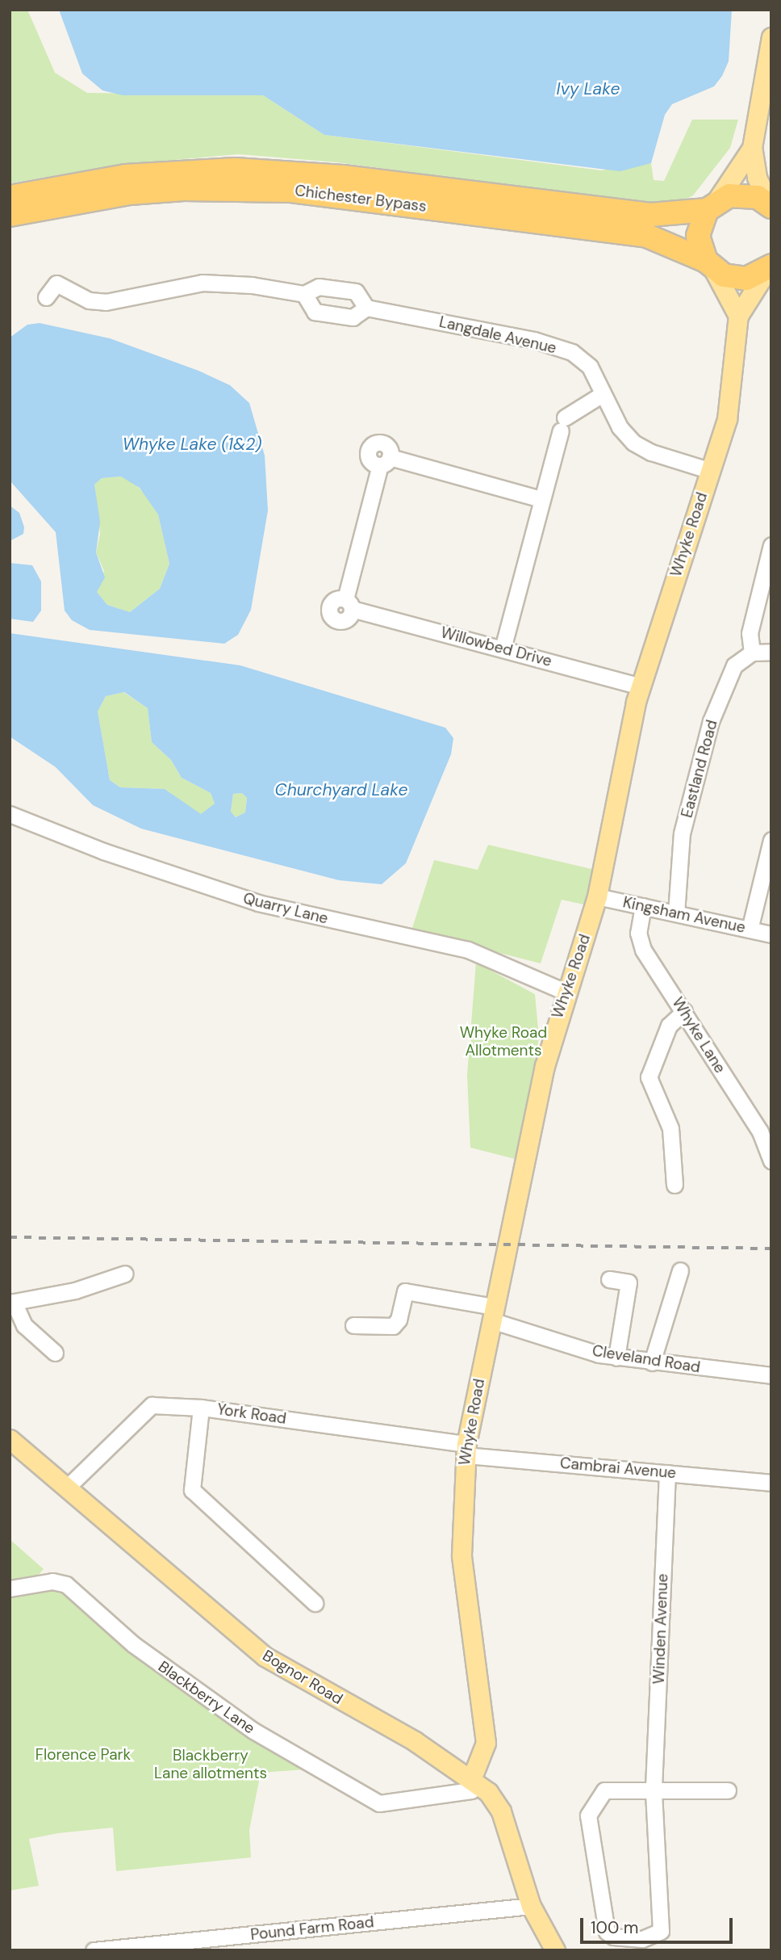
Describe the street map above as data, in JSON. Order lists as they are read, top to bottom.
{
  "streets": {
    "highway": ["Chichester Bypass"],
    "main road": ["Whyke Road", "Bognor Road"],
    "street": [
      "Langdale Avenue",
      "Willowbed Drive",
      "Eastland Road",
      "Quarry Lane",
      "Kingsham Avenue",
      "Whyke Lane",
      "Cleveland Road",
      "York Road",
      "Cambrai Avenue",
      "Winden Avenue",
      "Blackberry Lane",
      "Pound Farm Road"
    ]
  },
  "crossings": [
    ["Chichester Bypass", "Whyke Road"],
    ["Langdale Avenue", "Whyke Road"],
    ["Whyke Road", "Willowbed Drive"],
    ["Whyke Road", "Quarry Lane"],
    ["Whyke Road", "Kingsham Avenue"],
    ["Whyke Road", "Cleveland Road"],
    ["Whyke Road", "York Road"],
    ["Whyke Road", "Cambrai Avenue"],
    ["Whyke Road", "Bognor Road"],
    ["Whyke Road", "Blackberry Lane"],
    ["Eastland Road", "Kingsham Avenue"],
    ["Kingsham Avenue", "Whyke Lane"],
    ["York Road", "Cambrai Avenue"],
    ["York Road", "Bognor Road"],
    ["Cambrai Avenue", "Winden Avenue"],
    ["Bognor Road", "Blackberry Lane"],
    ["Bognor Road", "Pound Farm Road"]
  ],
  "water": ["Ivy Lake", "Whyke Lake (1&2)", "Churchyard Lake"],
  "parks": ["Whyke Road Allotments", "Florence Park", "Blackberry Lane allotments"],
  "scale_bar": "100 m"
}
